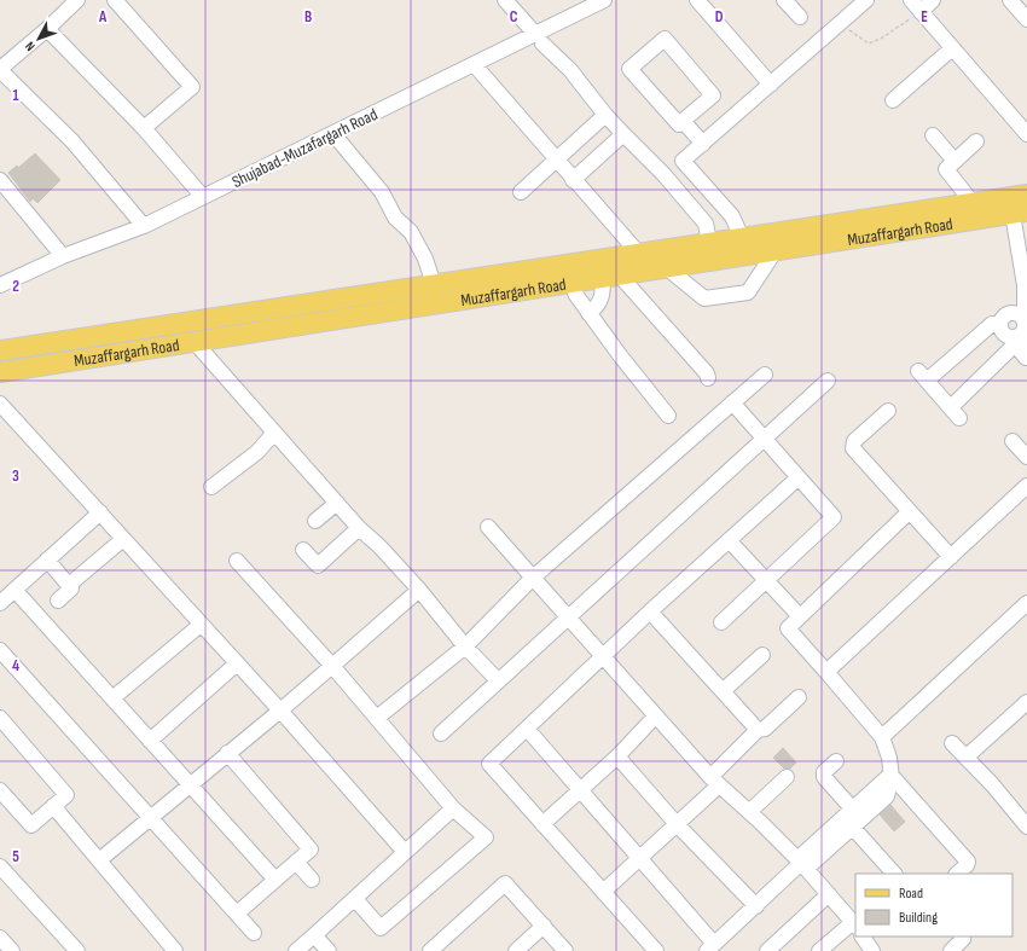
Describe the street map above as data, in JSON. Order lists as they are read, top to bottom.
{
  "streets": {
    "main road": ["Muzaffargarh Road"],
    "street": ["Shujabad-Muzafargarh Road"]
  },
  "legend": ["Road", "Building"],
  "north": "bottom left",
  "grid": {
    "columns": [
      "A",
      "B",
      "C",
      "D",
      "E"
    ],
    "rows": [
      "1",
      "2",
      "3",
      "4",
      "5"
    ]
  }
}
